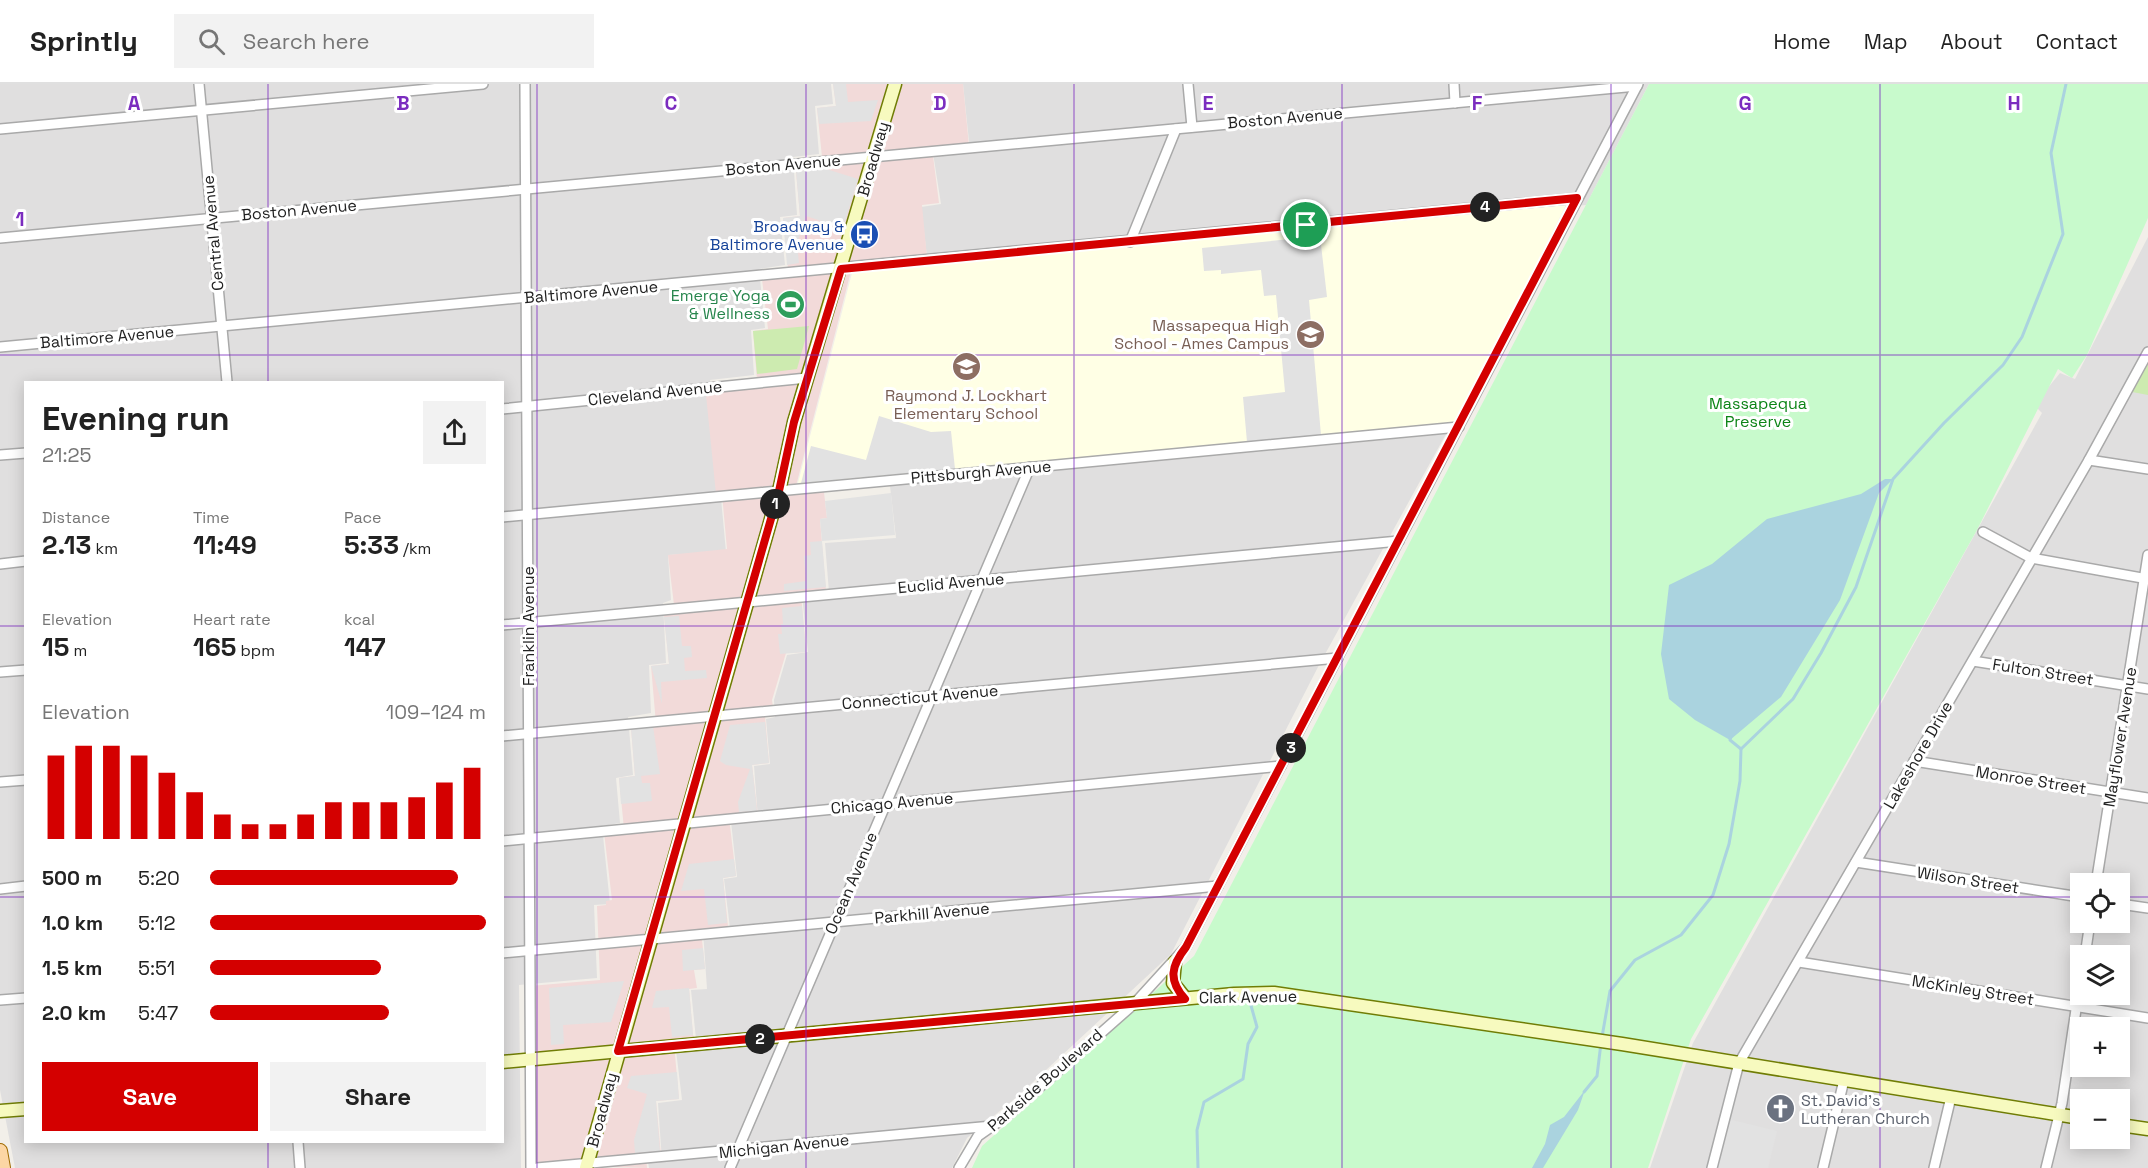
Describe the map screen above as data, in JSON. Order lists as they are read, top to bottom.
{
  "streets": {
    "street": [
      "Boston Avenue",
      "Broadway",
      "Central Avenue",
      "Baltimore Avenue",
      "Cleveland Avenue",
      "Pittsburgh Avenue",
      "Euclid Avenue",
      "Franklin Avenue",
      "Fulton Street",
      "Connecticut Avenue",
      "Mayflower Avenue",
      "Lakeshore Drive",
      "Monroe Street",
      "Chicago Avenue",
      "Wilson Street",
      "Ocean Avenue",
      "Parkhill Avenue",
      "McKinley Street",
      "Clark Avenue",
      "Parkside Boulevard",
      "Michigan Avenue"
    ]
  },
  "crossings": [
    ["Boston Avenue", "Broadway"],
    ["Boston Avenue", "Central Avenue"],
    ["Boston Avenue", "Franklin Avenue"],
    ["Boston Avenue", "Parkside Boulevard"],
    ["Broadway", "Baltimore Avenue"],
    ["Broadway", "Cleveland Avenue"],
    ["Broadway", "Pittsburgh Avenue"],
    ["Broadway", "Euclid Avenue"],
    ["Broadway", "Connecticut Avenue"],
    ["Broadway", "Chicago Avenue"],
    ["Broadway", "Parkhill Avenue"],
    ["Broadway", "Clark Avenue"],
    ["Broadway", "Michigan Avenue"],
    ["Central Avenue", "Baltimore Avenue"],
    ["Baltimore Avenue", "Franklin Avenue"],
    ["Baltimore Avenue", "Parkside Boulevard"],
    ["Cleveland Avenue", "Franklin Avenue"],
    ["Pittsburgh Avenue", "Franklin Avenue"],
    ["Pittsburgh Avenue", "Ocean Avenue"],
    ["Pittsburgh Avenue", "Parkside Boulevard"],
    ["Euclid Avenue", "Franklin Avenue"],
    ["Euclid Avenue", "Ocean Avenue"],
    ["Euclid Avenue", "Parkside Boulevard"],
    ["Franklin Avenue", "Connecticut Avenue"],
    ["Franklin Avenue", "Chicago Avenue"],
    ["Franklin Avenue", "Parkhill Avenue"],
    ["Franklin Avenue", "Clark Avenue"],
    ["Fulton Street", "Mayflower Avenue"],
    ["Fulton Street", "Lakeshore Drive"],
    ["Connecticut Avenue", "Ocean Avenue"],
    ["Connecticut Avenue", "Parkside Boulevard"],
    ["Mayflower Avenue", "Monroe Street"],
    ["Lakeshore Drive", "Monroe Street"],
    ["Lakeshore Drive", "Wilson Street"],
    ["Lakeshore Drive", "McKinley Street"],
    ["Lakeshore Drive", "Clark Avenue"],
    ["Chicago Avenue", "Ocean Avenue"],
    ["Chicago Avenue", "Parkside Boulevard"],
    ["Ocean Avenue", "Parkhill Avenue"],
    ["Ocean Avenue", "Clark Avenue"],
    ["Ocean Avenue", "Michigan Avenue"],
    ["Parkhill Avenue", "Parkside Boulevard"],
    ["Clark Avenue", "Parkside Boulevard"],
    ["Parkside Boulevard", "Michigan Avenue"]
  ],
  "parks": ["Massapequa Preserve"],
  "places": {
    "bus stop": ["Broadway & Baltimore Avenue"],
    "sports": ["Emerge Yoga & Wellness"],
    "school or university": ["Massapequa High School - Ames Campus", "Raymond J. Lockhart Elementary School"],
    "church": ["St. David's Lutheran Church"]
  },
  "page": {
    "header": "Sprintly",
    "search": "Search here",
    "nav": [
      "Home",
      "Map",
      "About",
      "Contact"
    ],
    "pins": [
      "4",
      "1",
      "3",
      "2"
    ],
    "heading": ["Evening run", "21:25"],
    "stats": [
      ["Distance", "2.13 km"],
      ["Time", "11:49"],
      ["Pace", "5:33 /km"],
      ["Elevation", "15 m"],
      ["Heart rate", "165 bpm"],
      ["kcal", "147"]
    ],
    "chart": ["Elevation", "109–124 m"],
    "list": [
      {
        "name": "500 m",
        "note": "5:20"
      },
      {
        "name": "1.0 km",
        "note": "5:12"
      },
      {
        "name": "1.5 km",
        "note": "5:51"
      },
      {
        "name": "2.0 km",
        "note": "5:47"
      }
    ],
    "map_buttons": ["+", "−"],
    "buttons": ["Save", "Share"]
  },
  "grid": {
    "columns": [
      "A",
      "B",
      "C",
      "D",
      "E",
      "F",
      "G",
      "H"
    ],
    "rows": ["1"]
  }
}
